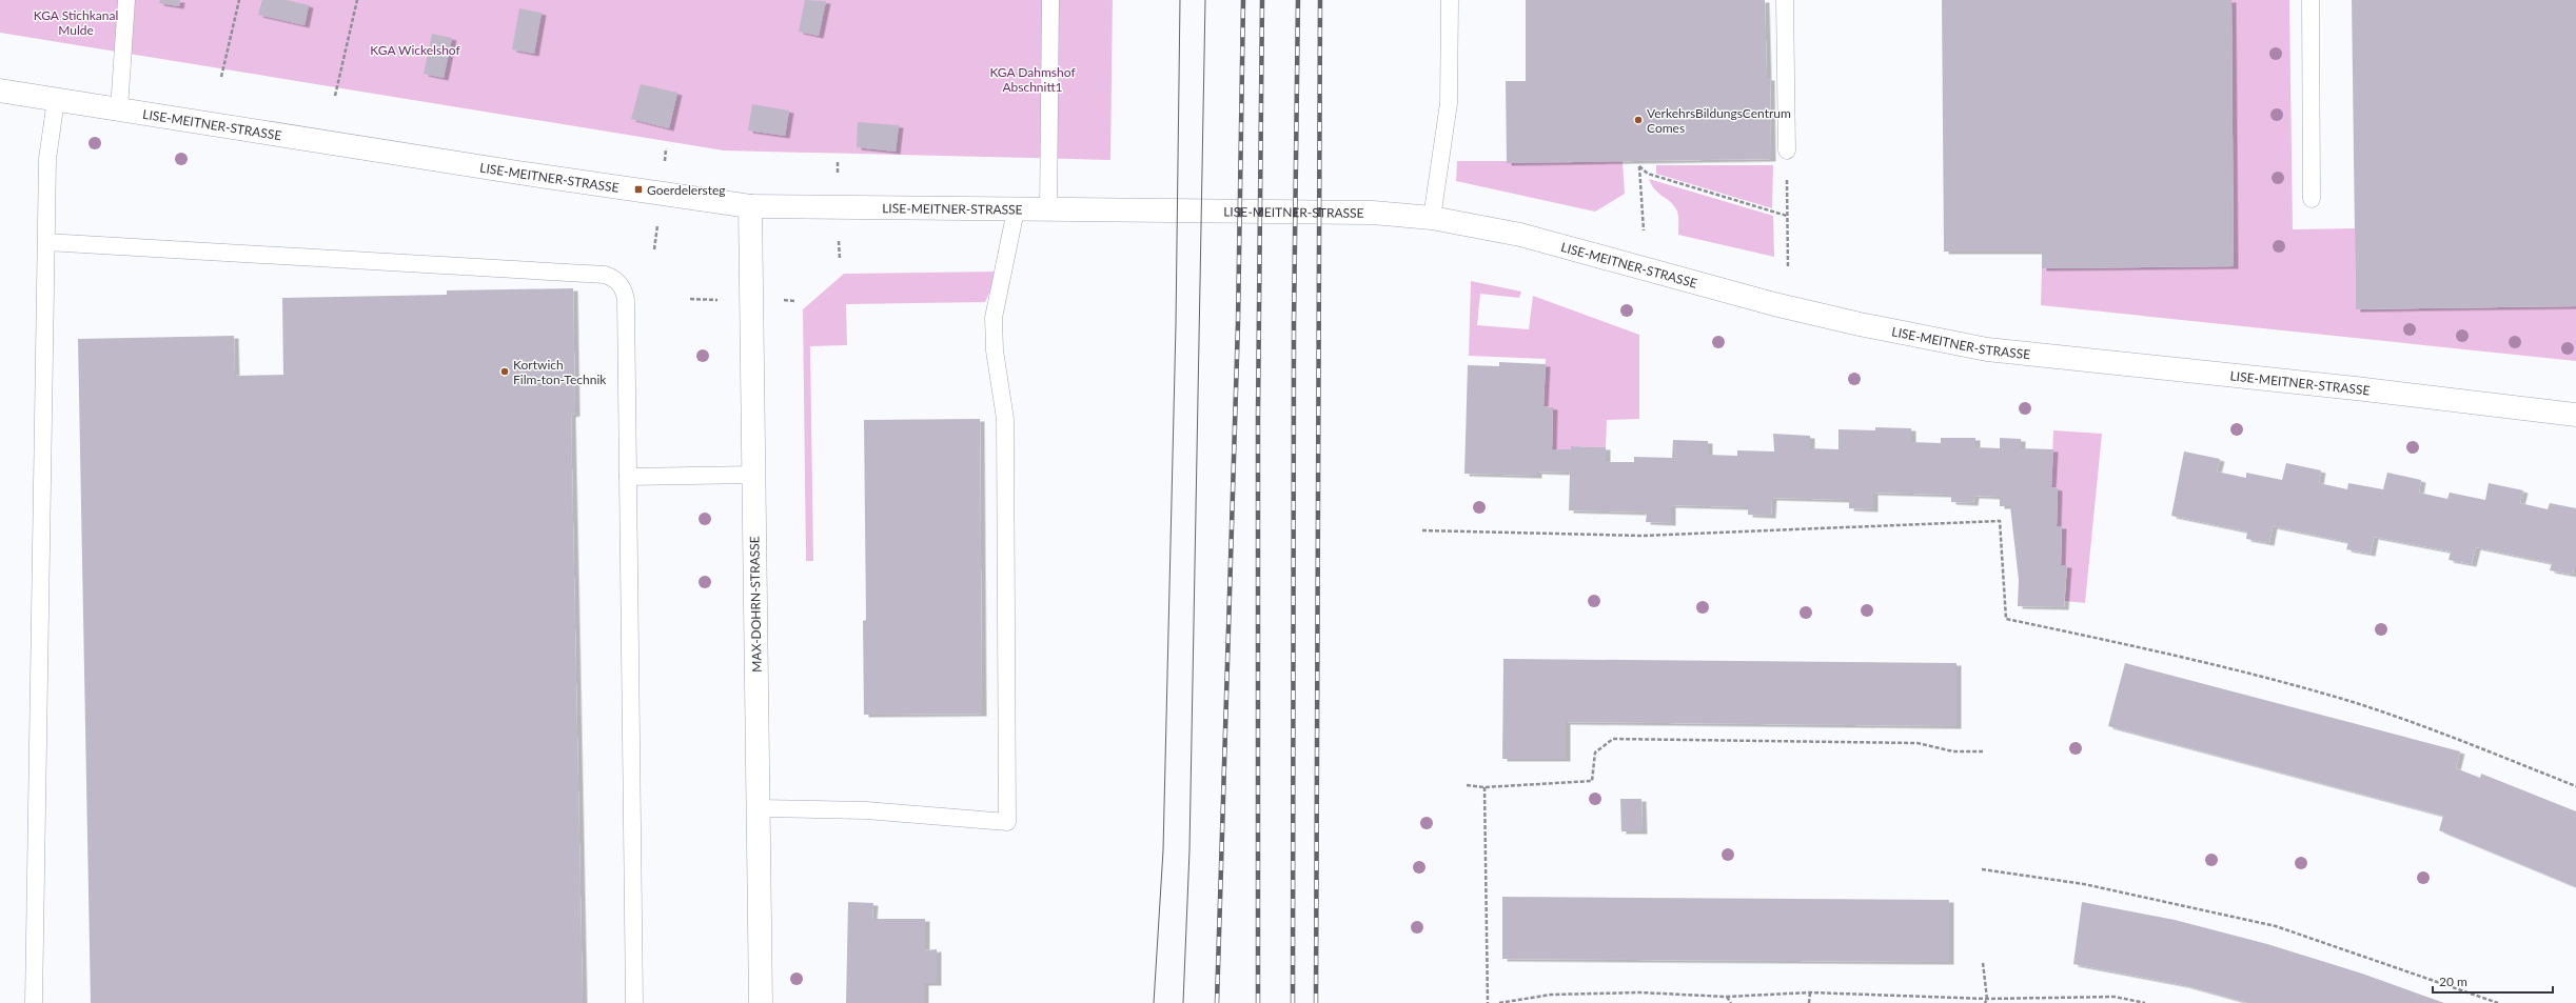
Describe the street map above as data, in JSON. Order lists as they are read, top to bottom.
{
  "streets": {
    "main road": ["LISE-MEITNER-STRASSE", "MAX-DOHRN-STRASSE"]
  },
  "crossings": [
    ["LISE-MEITNER-STRASSE", "MAX-DOHRN-STRASSE"]
  ],
  "parks": ["KGA Stichkanal Mulde", "KGA Wickelshof", "KGA Dahmshof Abschnitt1"],
  "places": {
    "other": ["VerkehrsBildungsCentrum Comes", "Kortwich Film-ton-Technik"],
    "transit": ["Goerdelersteg"]
  },
  "scale_bar": "20 m"
}
